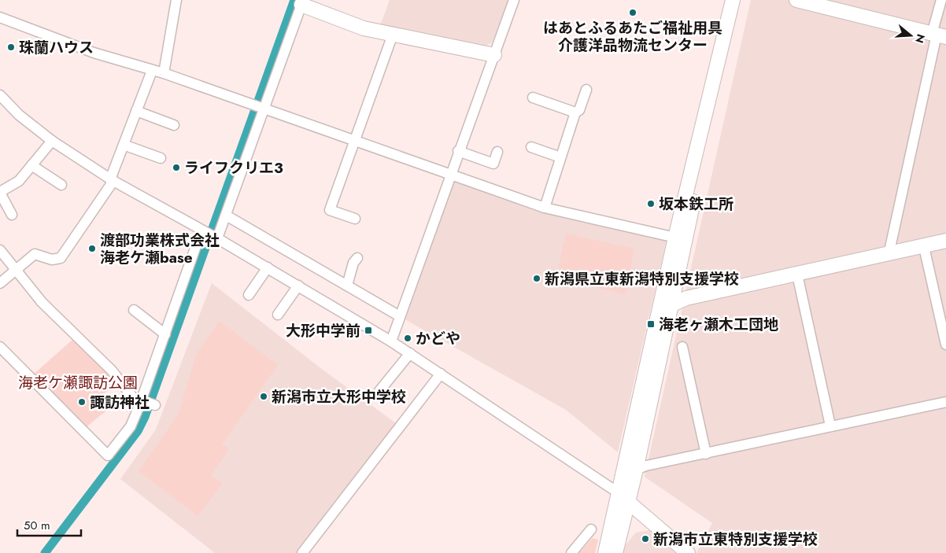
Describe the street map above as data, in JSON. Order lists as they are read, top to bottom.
{
  "parks": ["海老ケ瀬諏訪公園"],
  "places": {
    "other": [
      "はあとふるあたご福祉用具 介護洋品物流センター",
      "珠蘭ハウス",
      "ライフクリエ3",
      "坂本鉄工所",
      "渡部功業株式会社 海老ケ瀬base",
      "新潟県立東新潟特別支援学校",
      "かどや",
      "新潟市立大形中学校",
      "諏訪神社",
      "新潟市立東特別支援学校"
    ],
    "transit": ["海老ヶ瀬木工団地", "大形中学前"]
  },
  "scale_bar": "50 m",
  "north": "right"
}
